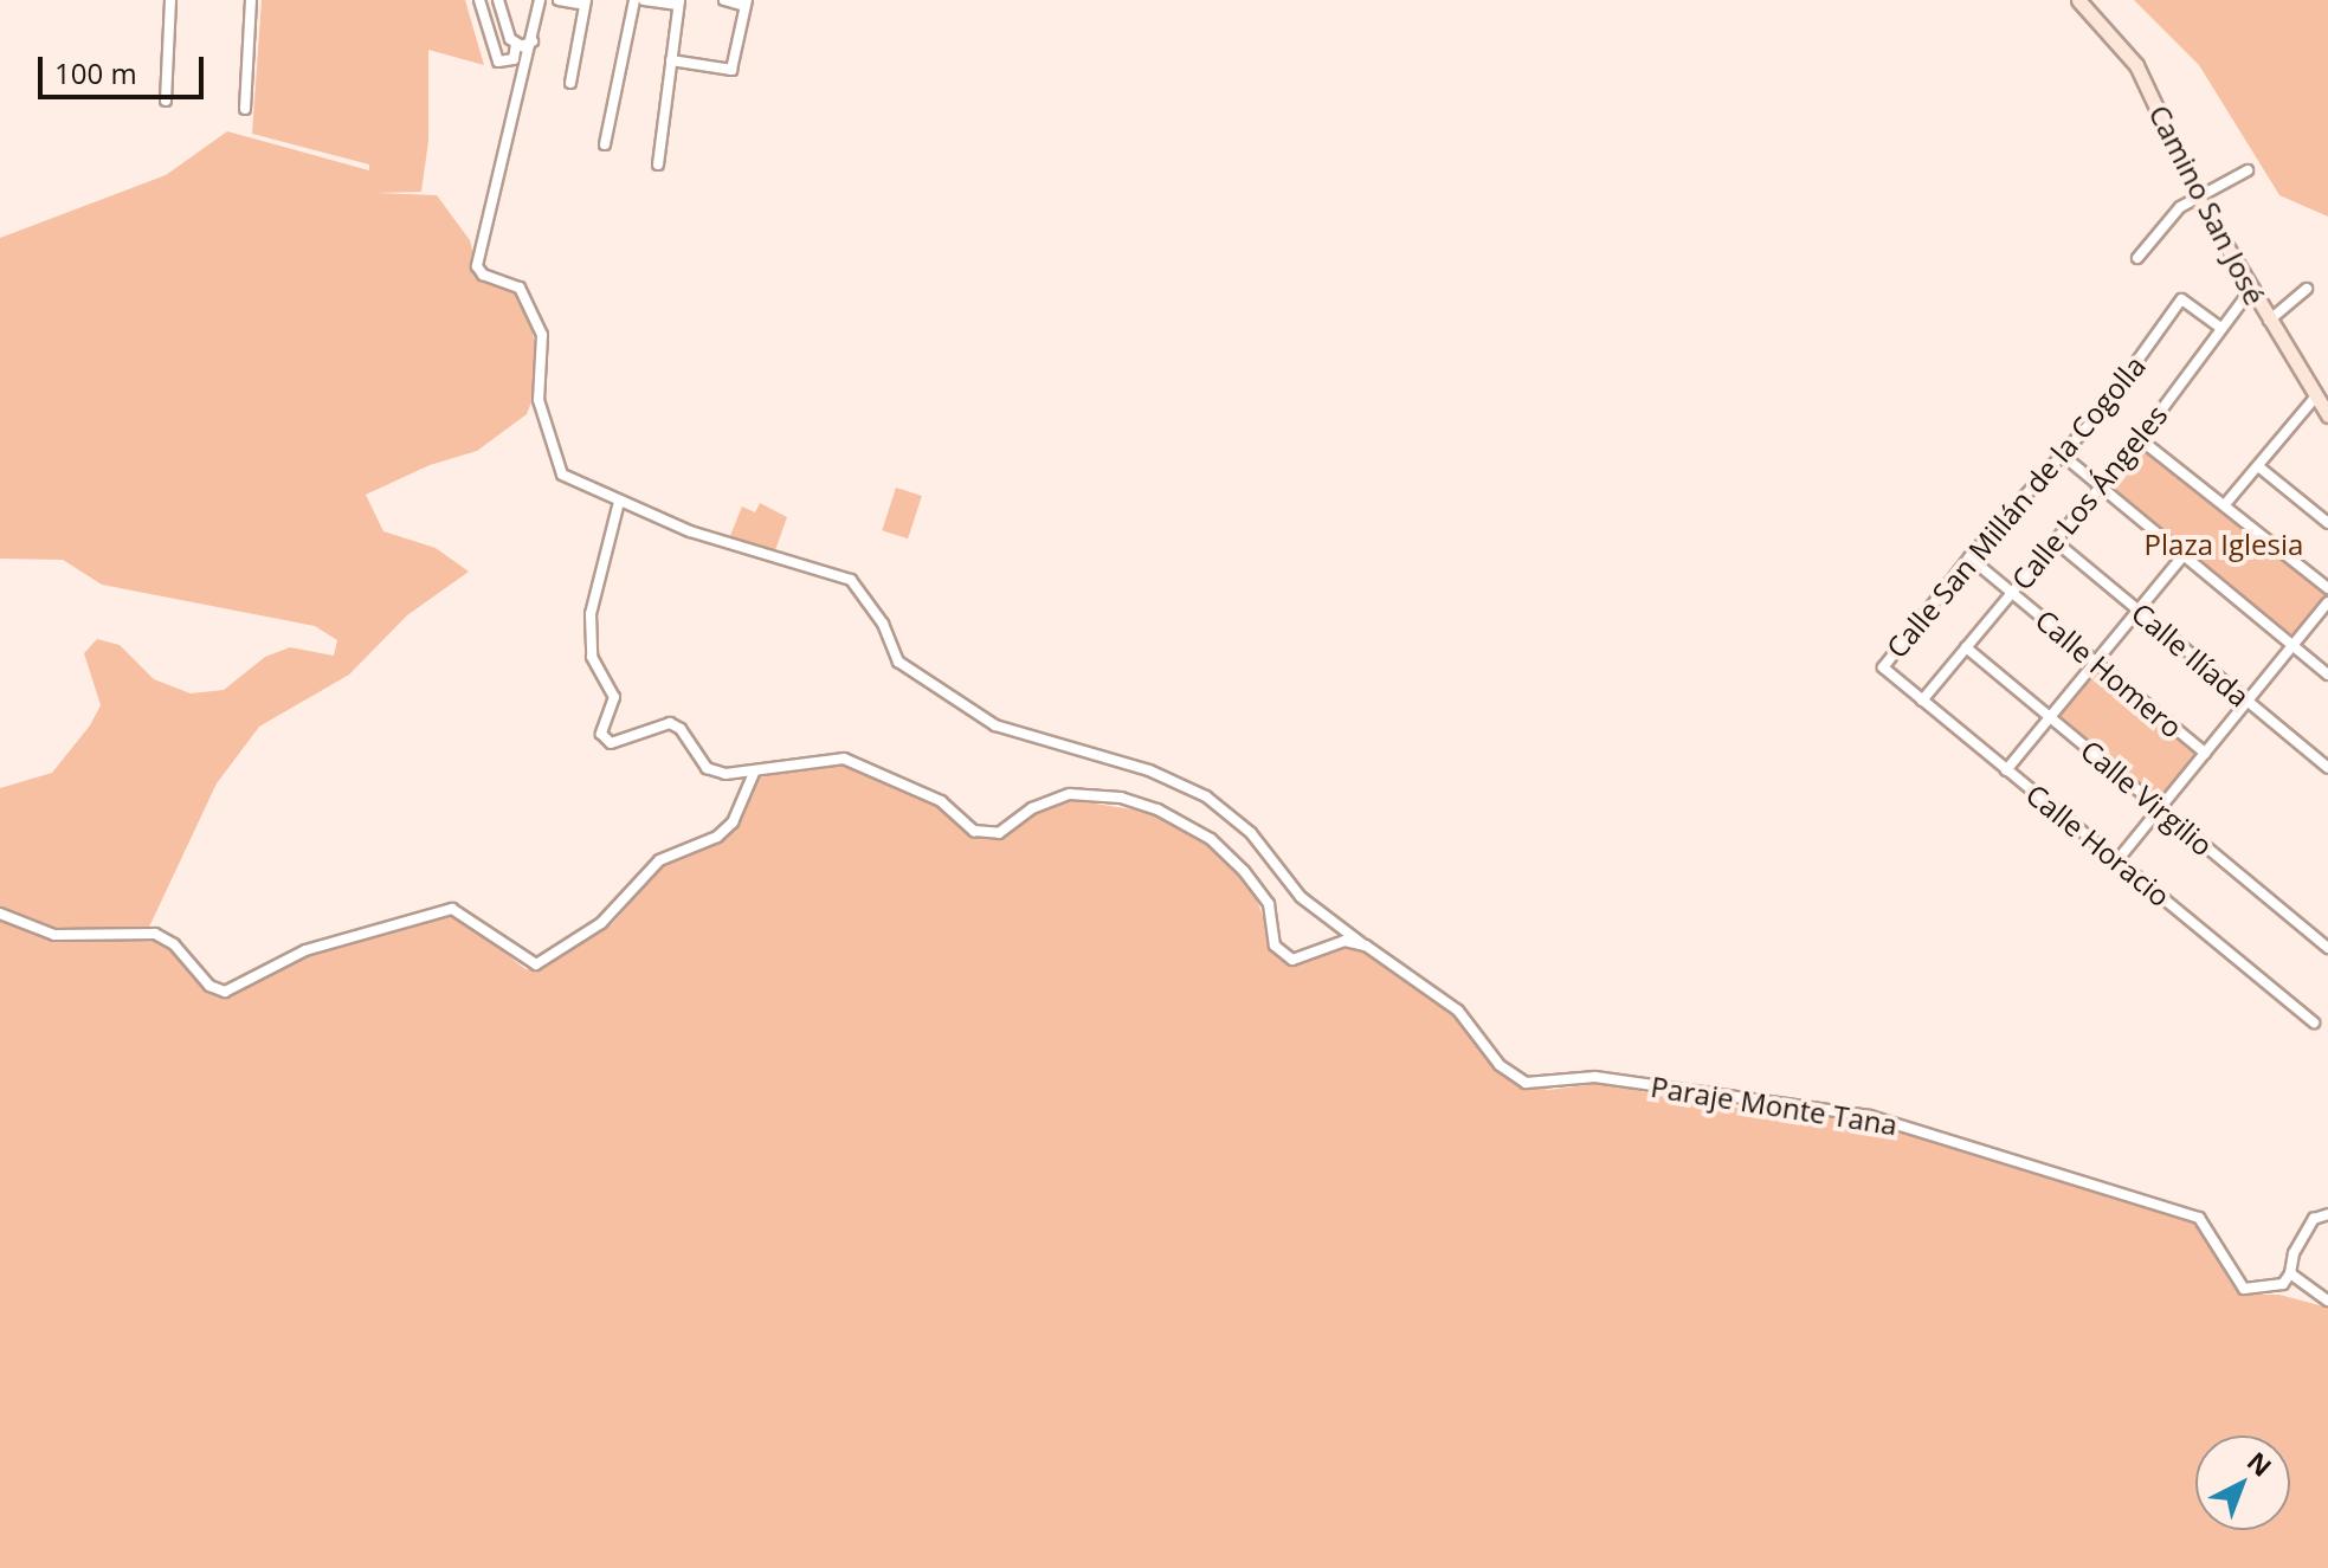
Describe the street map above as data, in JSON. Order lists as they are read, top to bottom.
{
  "streets": {
    "main road": ["Camino San José"],
    "street": [
      "Calle Los Ángeles",
      "Calle San Millán de la Cogolla",
      "Calle Ilíada",
      "Calle Homero",
      "Calle Virgilio",
      "Calle Horacio",
      "Paraje Monte Tana"
    ]
  },
  "crossings": [
    ["Camino San José", "Calle Los Ángeles"],
    ["Calle Los Ángeles", "Calle San Millán de la Cogolla"],
    ["Calle Los Ángeles", "Calle Ilíada"],
    ["Calle Los Ángeles", "Calle Homero"],
    ["Calle Los Ángeles", "Calle Virgilio"],
    ["Calle Los Ángeles", "Calle Horacio"],
    ["Calle San Millán de la Cogolla", "Calle Homero"],
    ["Calle San Millán de la Cogolla", "Calle Horacio"]
  ],
  "parks": ["Plaza Iglesia"],
  "scale_bar": "100 m",
  "north": "top right"
}
